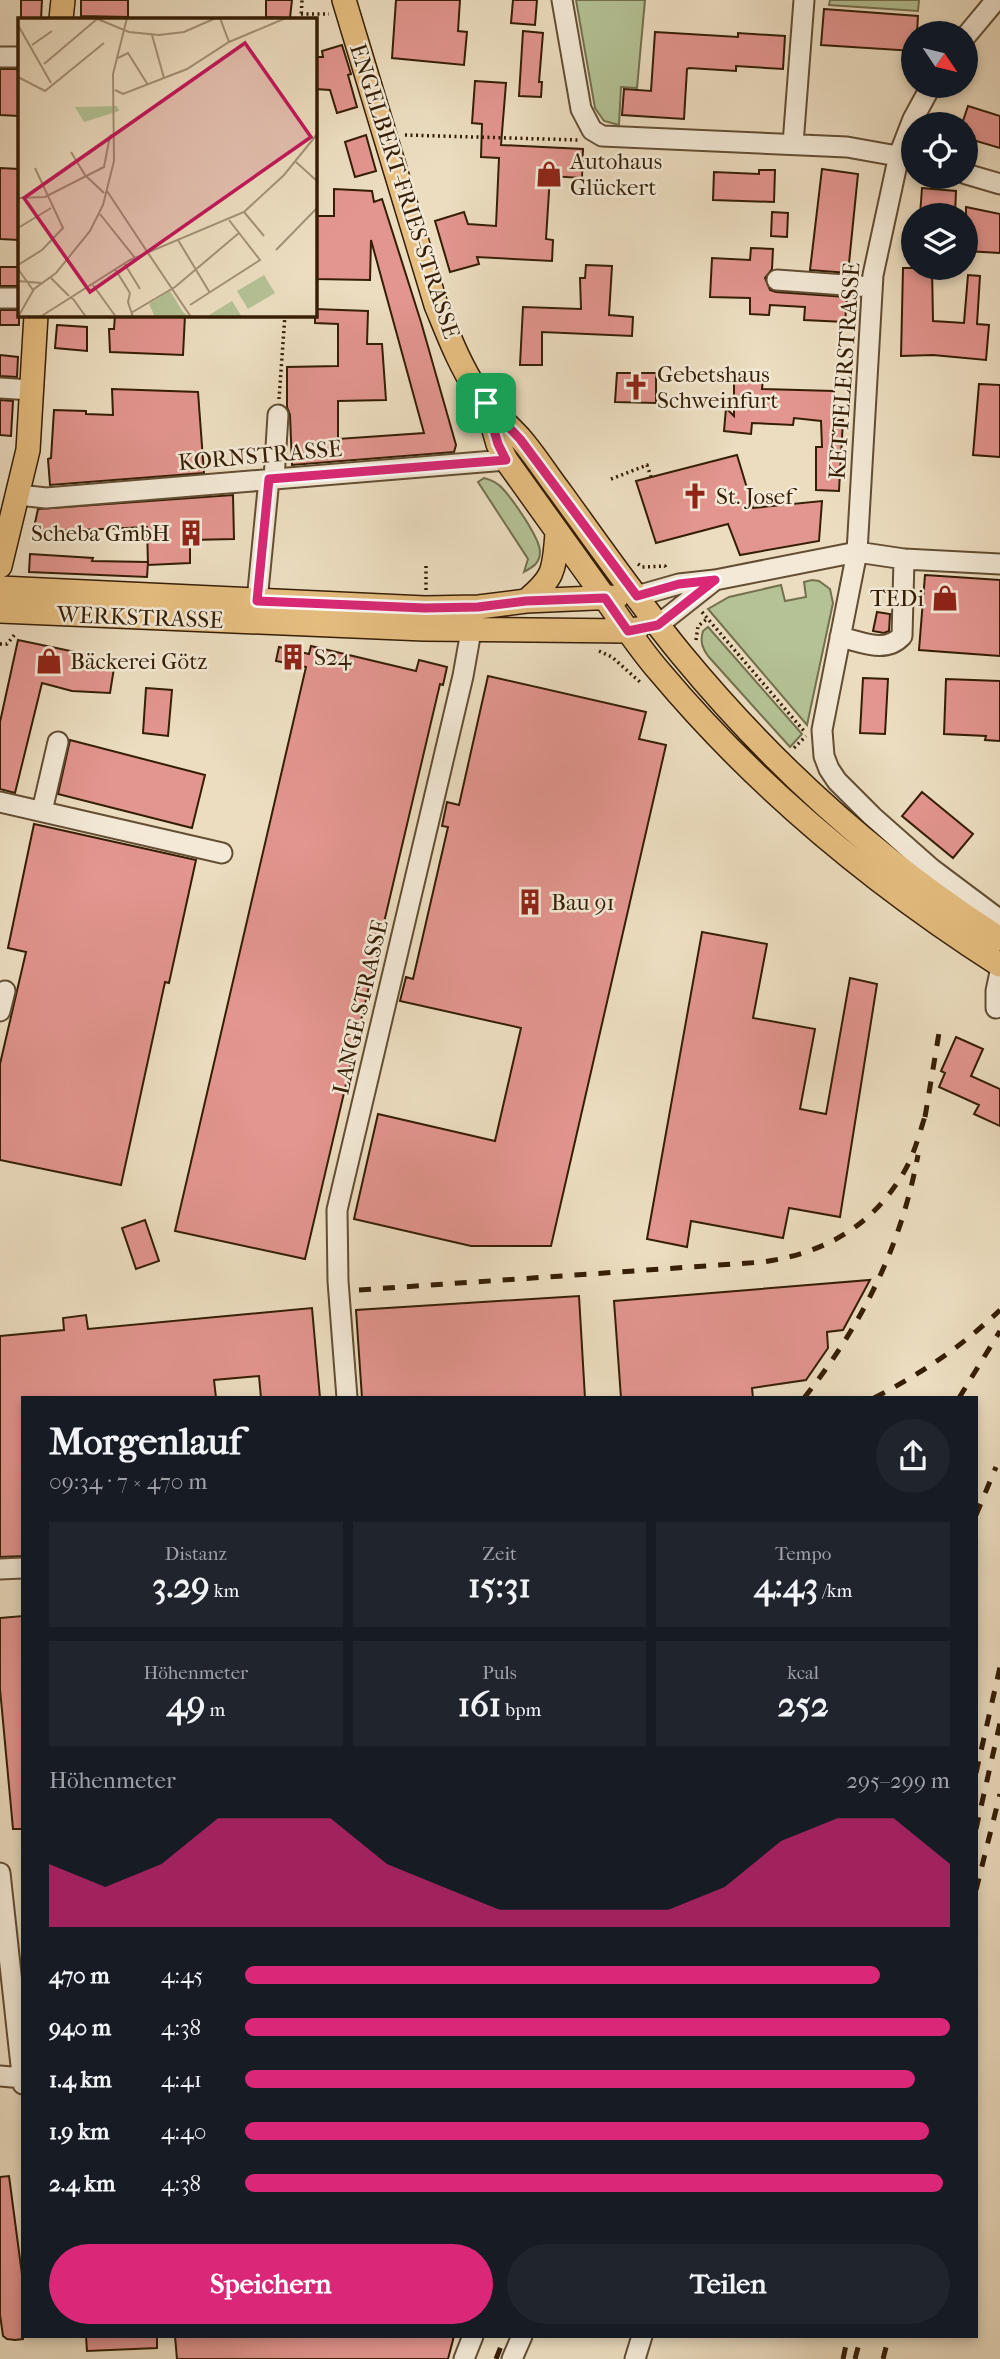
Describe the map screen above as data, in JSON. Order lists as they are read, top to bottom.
{
  "streets": {
    "main road": ["ENGELBERT-FRIES-STRASSE", "WERKSTRASSE"],
    "street": ["KETTELERSTRASSE", "KORNSTRASSE", "LANGE STRASSE"]
  },
  "crossings": [
    ["ENGELBERT-FRIES-STRASSE", "KORNSTRASSE"],
    ["ENGELBERT-FRIES-STRASSE", "WERKSTRASSE"],
    ["WERKSTRASSE", "LANGE STRASSE"]
  ],
  "places": {
    "shop": ["Autohaus Glückert", "TEDi", "Bäckerei Götz"],
    "church": ["Gebetshaus Schweinfurt", "St. Josef"],
    "building": ["Scheba GmbH", "S24", "Bau 91"]
  },
  "north": "bottom right",
  "page": {
    "heading": ["Morgenlauf", "09:34 · 7 × 470 m"],
    "stats": [
      ["Distanz", "3.29 km"],
      ["Zeit", "15:31"],
      ["Tempo", "4:43 /km"],
      ["Höhenmeter", "49 m"],
      ["Puls", "161 bpm"],
      ["kcal", "252"]
    ],
    "chart": ["Höhenmeter", "295–299 m"],
    "list": [
      {
        "name": "470 m",
        "note": "4:45"
      },
      {
        "name": "940 m",
        "note": "4:38"
      },
      {
        "name": "1.4 km",
        "note": "4:41"
      },
      {
        "name": "1.9 km",
        "note": "4:40"
      },
      {
        "name": "2.4 km",
        "note": "4:38"
      }
    ],
    "buttons": ["Speichern", "Teilen"]
  }
}
